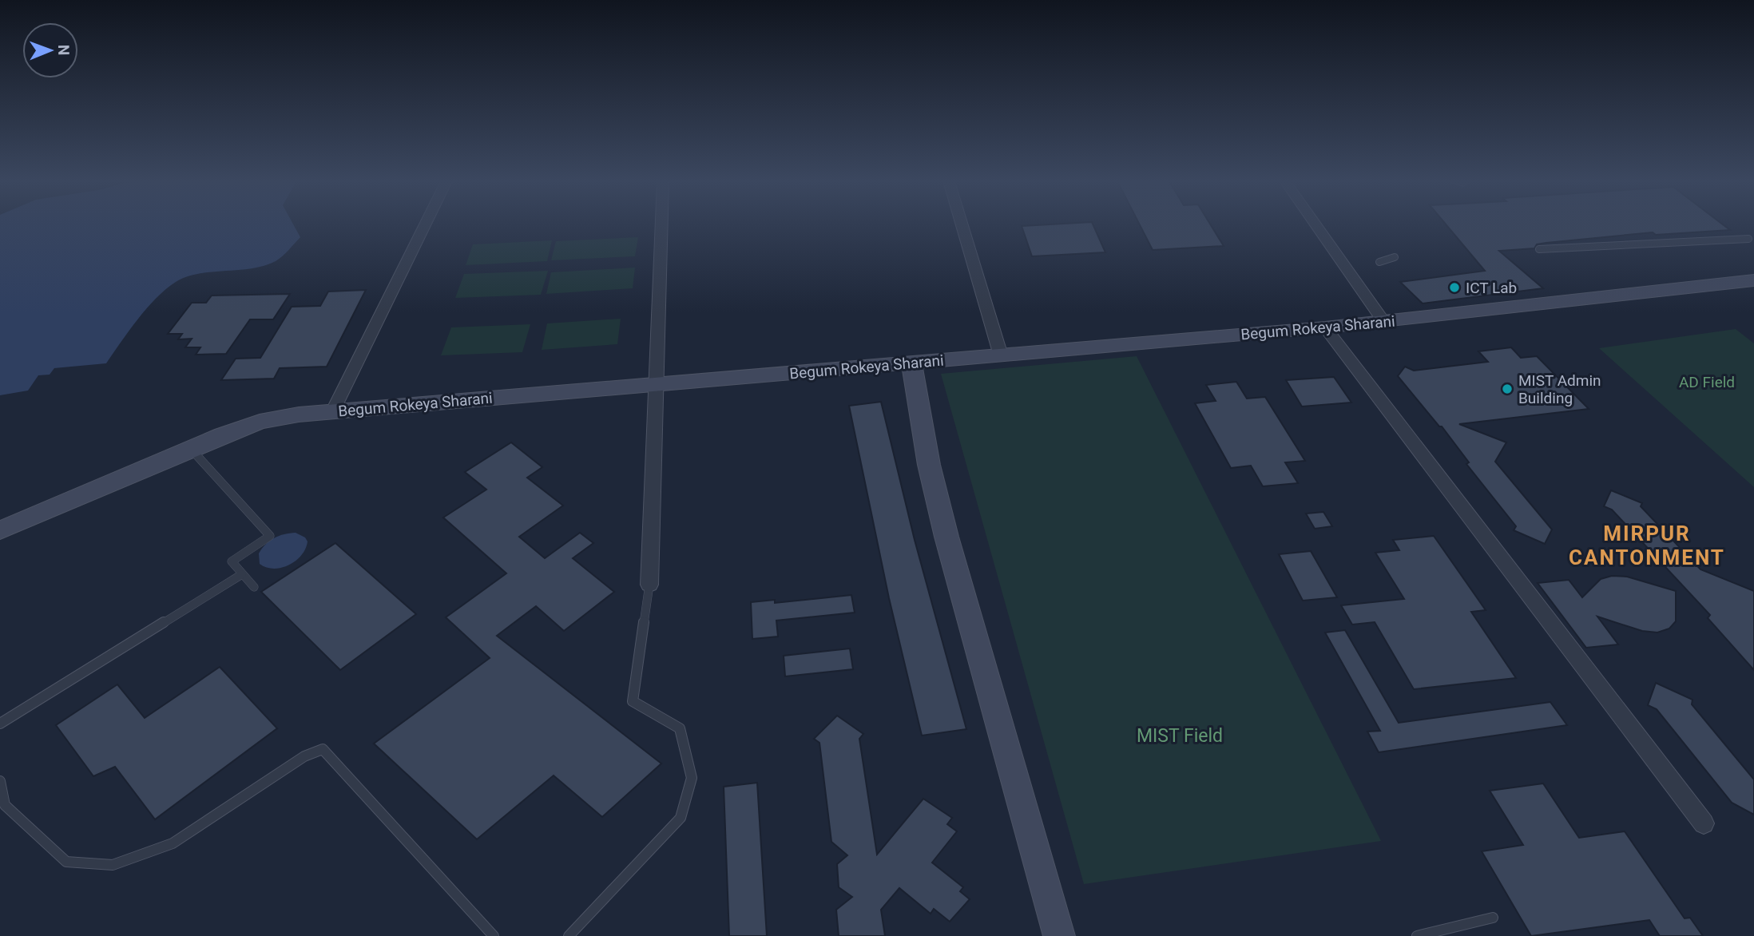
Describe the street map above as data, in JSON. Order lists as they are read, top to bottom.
{
  "streets": {
    "street": ["Begum Rokeya Sharani"]
  },
  "districts": ["MIRPUR CANTONMENT"],
  "parks": ["AD Field", "MIST Field"],
  "places": ["ICT Lab", "MIST Admin Building"],
  "north": "right"
}
